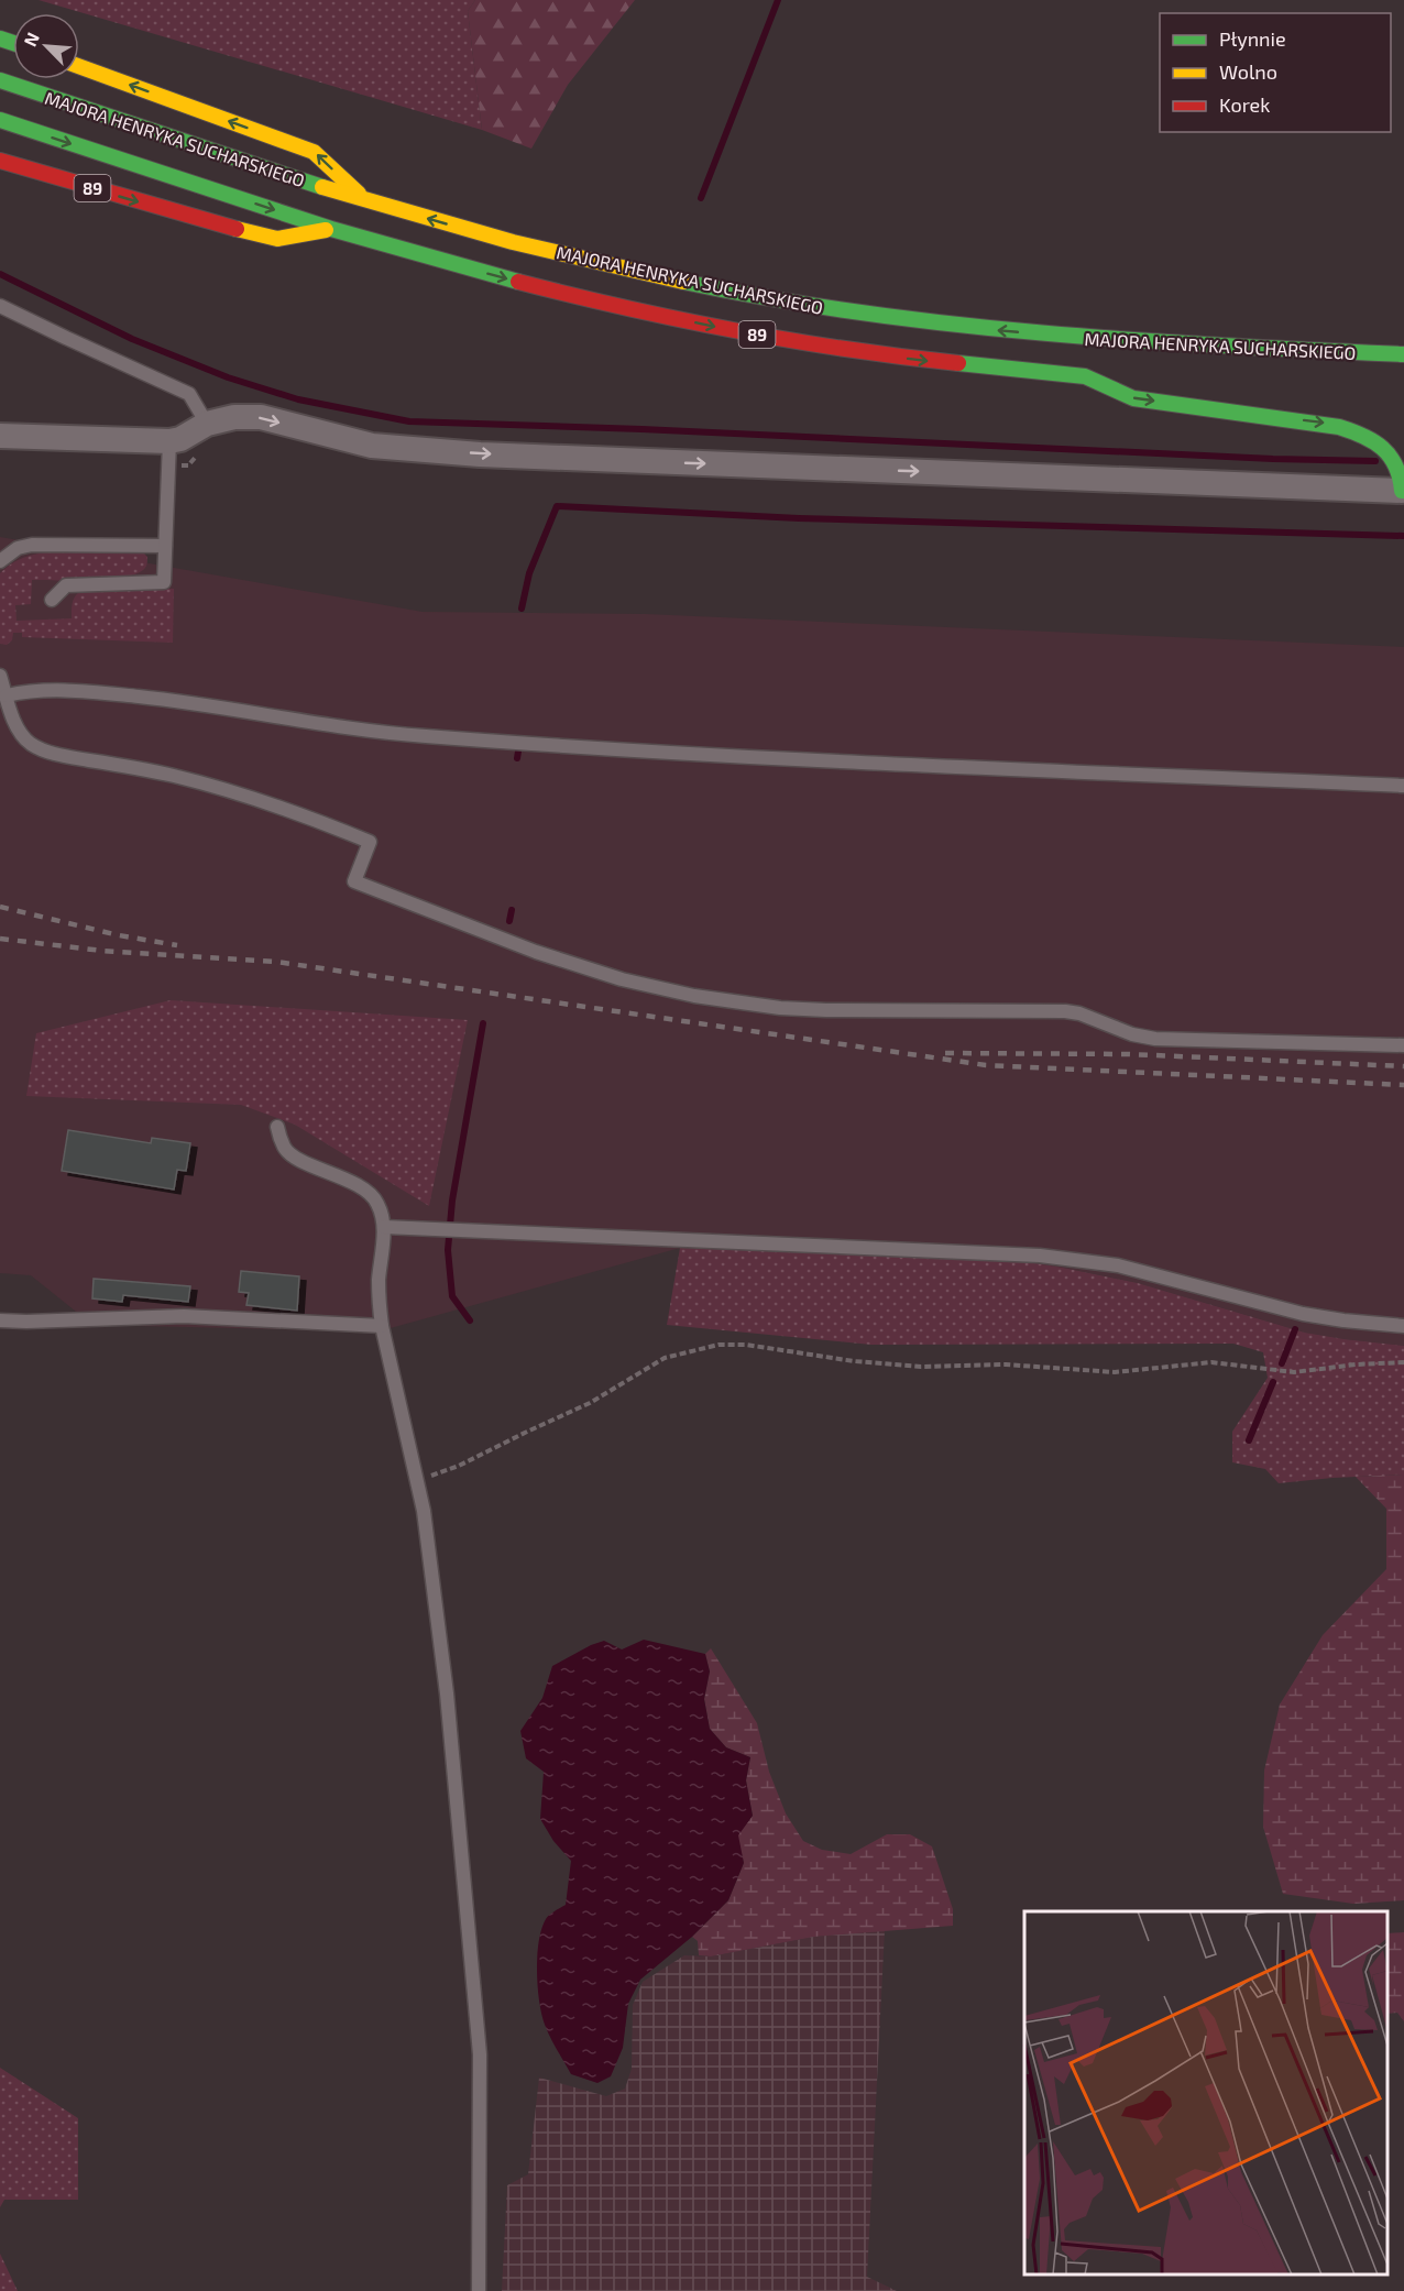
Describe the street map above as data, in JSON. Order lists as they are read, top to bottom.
{
  "streets": {
    "highway": ["MAJORA HENRYKA SUCHARSKIEGO", "89"]
  },
  "crossings": [
    ["MAJORA HENRYKA SUCHARSKIEGO", "89"]
  ],
  "legend": ["Płynnie", "Wolno", "Korek"],
  "north": "top left"
}
